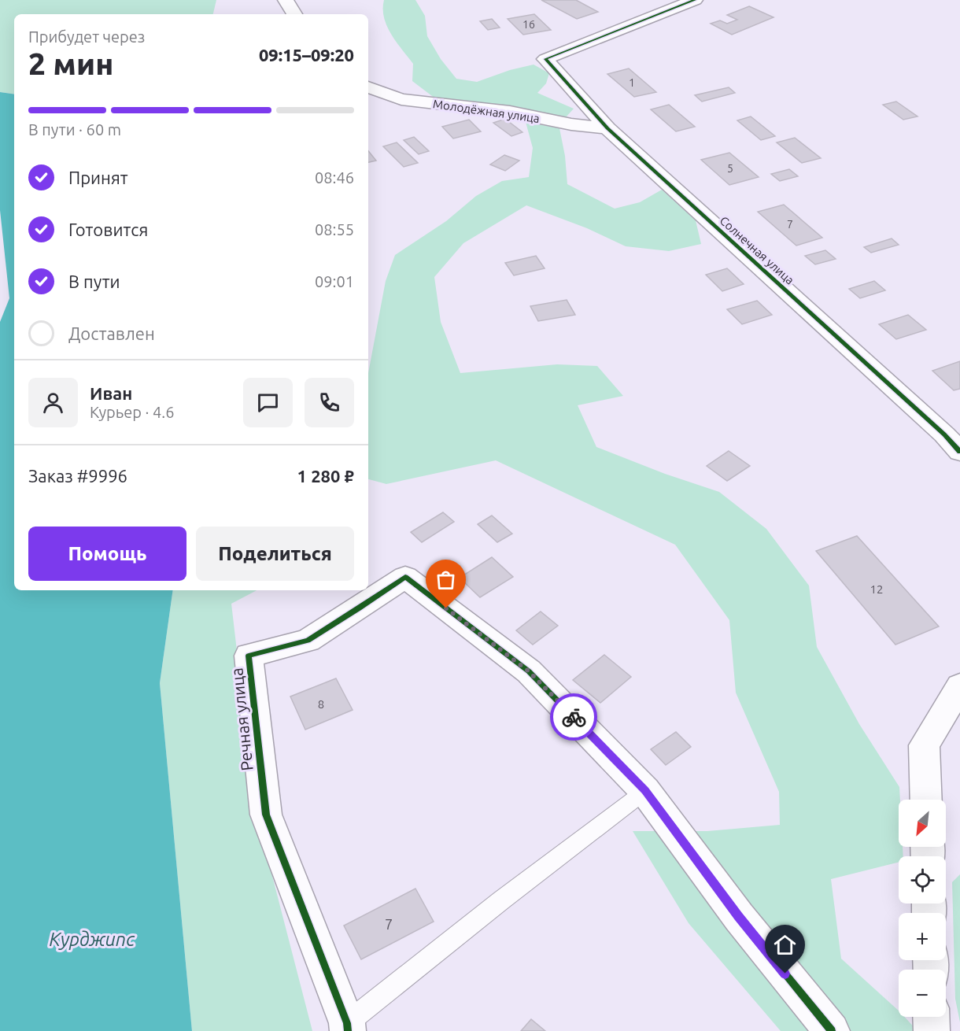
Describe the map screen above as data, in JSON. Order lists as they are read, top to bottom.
{
  "streets": {
    "street": ["Молодёжная улица", "Солнечная улица", "Речная улица"]
  },
  "crossings": [
    ["Молодёжная улица", "Солнечная улица"]
  ],
  "water": ["Курджипс"],
  "house_numbers": [
    "16",
    "1",
    "5",
    "7",
    "12",
    "8",
    "7"
  ],
  "north": "bottom left",
  "page": {
    "heading": ["2 мин", "Прибудет через", "09:15–09:20"],
    "panel": [
      "Иван",
      "Курьер · 4.6",
      "Заказ #9996",
      "1 280 ₽"
    ],
    "bar": "В пути · 60 m",
    "list": [
      ["Принят", "08:46"],
      ["Готовится", "08:55"],
      ["В пути", "09:01"],
      "Доставлен"
    ],
    "buttons": ["Помощь", "Поделиться"],
    "map_buttons": ["+", "−"]
  }
}
